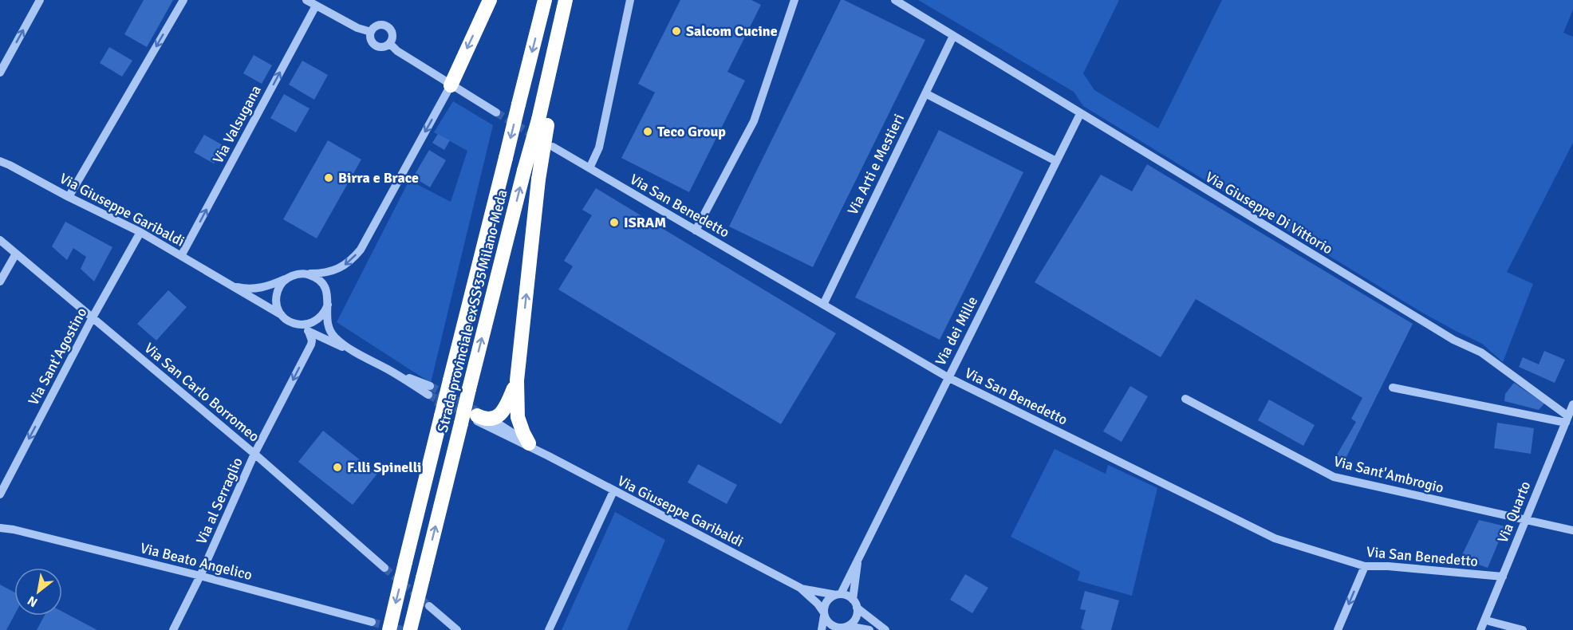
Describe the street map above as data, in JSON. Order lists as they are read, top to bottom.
{
  "streets": {
    "highway": ["Strada provinciale ex SS 35 Milano-Meda"],
    "street": [
      "Via Valsugana",
      "Via Arti e Mestieri",
      "Via San Benedetto",
      "Via Giuseppe Garibaldi",
      "Via Giuseppe Di Vittorio",
      "Via dei Mille",
      "Via Sant'Agostino",
      "Via San Carlo Borromeo",
      "Via Sant'Ambrogio",
      "Via al Serraglio",
      "Via Quarto",
      "Via Beato Angelico"
    ]
  },
  "crossings": [
    ["Via Valsugana", "Via Giuseppe Garibaldi"],
    ["Via Arti e Mestieri", "Via San Benedetto"],
    ["Via Arti e Mestieri", "Via Giuseppe Di Vittorio"],
    ["Via San Benedetto", "Via dei Mille"],
    ["Via San Benedetto", "Via Quarto"],
    ["Via Giuseppe Garibaldi", "Strada provinciale ex SS 35 Milano-Meda"],
    ["Via Giuseppe Garibaldi", "Via dei Mille"],
    ["Via Giuseppe Garibaldi", "Via Sant'Agostino"],
    ["Via Giuseppe Di Vittorio", "Via dei Mille"],
    ["Via Giuseppe Di Vittorio", "Via Quarto"],
    ["Via Sant'Agostino", "Via San Carlo Borromeo"],
    ["Via San Carlo Borromeo", "Via al Serraglio"],
    ["Via Sant'Ambrogio", "Via Quarto"],
    ["Via al Serraglio", "Via Beato Angelico"]
  ],
  "one_way": ["Via Valsugana", "Via Sant'Agostino", "Via al Serraglio"],
  "places": [
    "Salcom Cucine",
    "Teco Group",
    "Birra e Brace",
    "ISRAM",
    "F.lli Spinelli"
  ],
  "north": "bottom left"
}
